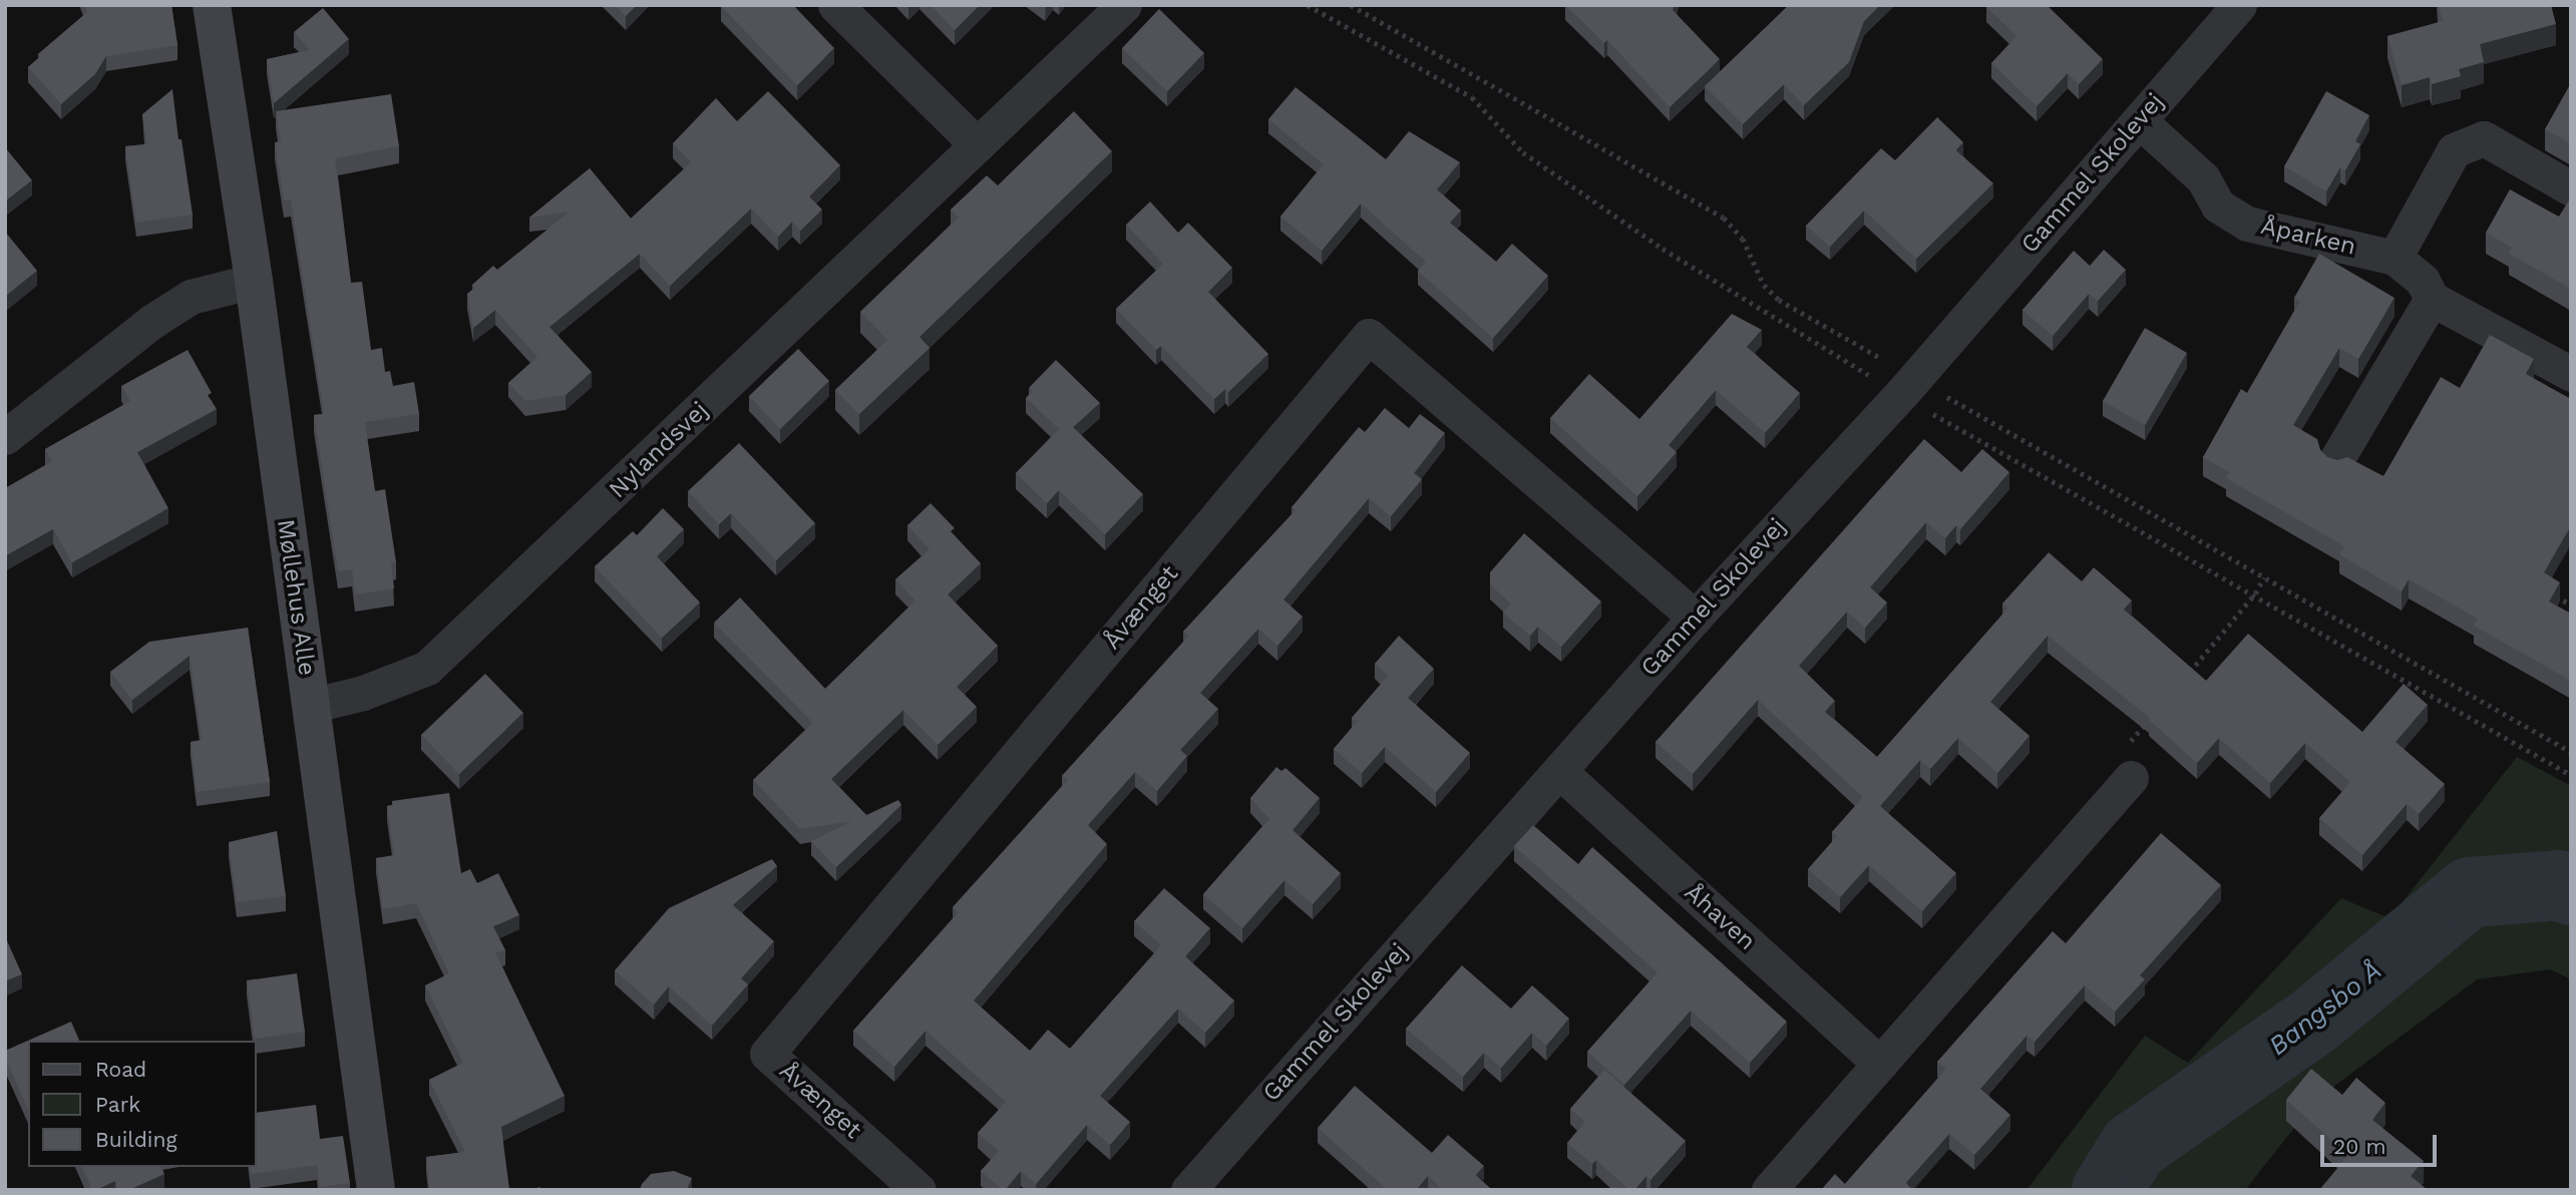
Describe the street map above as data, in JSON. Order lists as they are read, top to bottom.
{
  "streets": {
    "street": [
      "Gammel Skolevej",
      "Åparken",
      "Nylandsvej",
      "Møllehus Alle",
      "Åvænget",
      "Åhaven"
    ]
  },
  "crossings": [
    ["Gammel Skolevej", "Åparken"],
    ["Gammel Skolevej", "Åvænget"],
    ["Gammel Skolevej", "Åhaven"],
    ["Nylandsvej", "Møllehus Alle"]
  ],
  "water": ["Bangsbo Å"],
  "legend": ["Road", "Park", "Building"],
  "scale_bar": "20 m"
}
